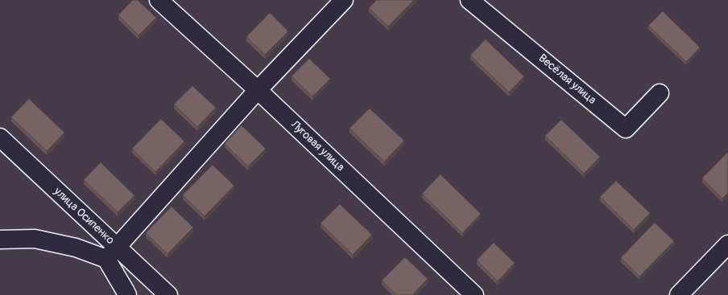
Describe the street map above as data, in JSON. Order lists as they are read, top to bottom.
{
  "streets": {
    "street": ["Весёлая улица", "Луговая улица", "улица Осипенко"]
  }
}
